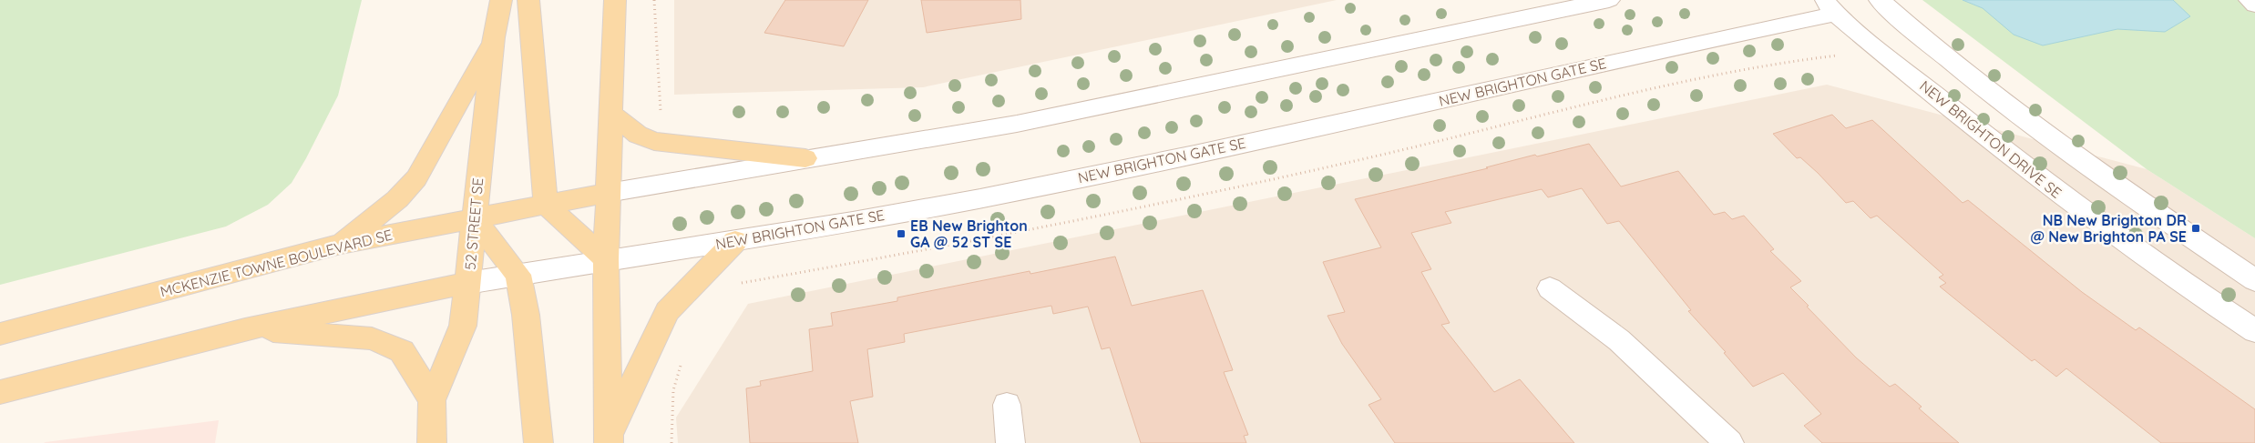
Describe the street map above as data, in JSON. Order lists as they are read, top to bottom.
{
  "streets": {
    "main road": ["52 STREET SE", "MCKENZIE TOWNE BOULEVARD SE"],
    "street": ["NEW BRIGHTON GATE SE", "NEW BRIGHTON DRIVE SE"]
  },
  "crossings": [
    ["NEW BRIGHTON GATE SE", "NEW BRIGHTON DRIVE SE"],
    ["NEW BRIGHTON GATE SE", "52 STREET SE"],
    ["52 STREET SE", "MCKENZIE TOWNE BOULEVARD SE"]
  ],
  "places": {
    "transit": ["NB New Brighton DR @ New Brighton PA SE", "EB New Brighton GA @ 52 ST SE"]
  }
}
